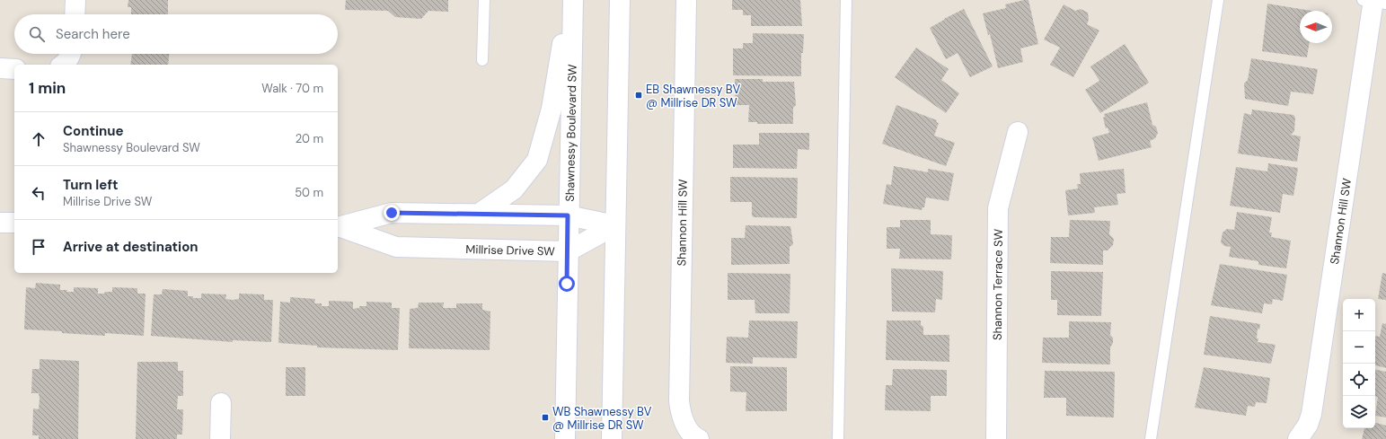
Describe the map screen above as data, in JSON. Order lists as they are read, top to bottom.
{
  "streets": {
    "street": [
      "Shawnessy Boulevard SW",
      "Shannon Hill SW",
      "Millrise Drive SW",
      "Shannon Terrace SW"
    ]
  },
  "crossings": [
    ["Shawnessy Boulevard SW", "Millrise Drive SW"]
  ],
  "places": {
    "transit": ["EB Shawnessy BV @ Millrise DR SW", "WB Shawnessy BV @ Millrise DR SW"]
  },
  "north": "left",
  "page": {
    "search": "Search here",
    "heading": ["1 min", "Walk · 70 m"],
    "list": [
      ["Continue", "Shawnessy Boulevard SW", "20 m"],
      ["Turn left", "Millrise Drive SW", "50 m"],
      "Arrive at destination"
    ],
    "map_buttons": ["+", "−"]
  }
}
